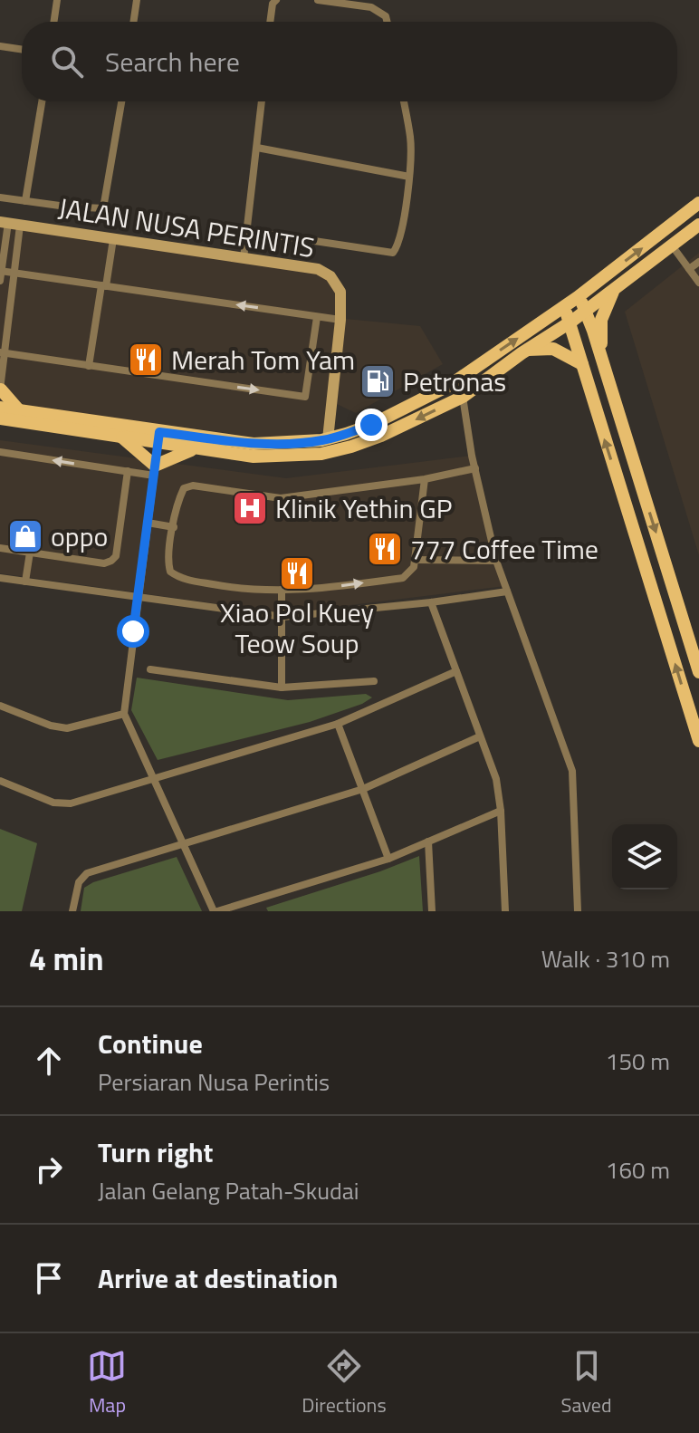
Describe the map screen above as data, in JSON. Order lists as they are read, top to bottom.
{
  "streets": {
    "street": ["JALAN NUSA PERINTIS"]
  },
  "places": {
    "restaurant": ["Merah Tom Yam", "777 Coffee Time", "Xiao Pol Kuey Teow Soup"],
    "fuel station": ["Petronas"],
    "hospital": ["Klinik Yethin GP"],
    "shop": ["oppo"]
  },
  "page": {
    "search": "Search here",
    "heading": ["4 min", "Walk · 310 m"],
    "list": [
      ["Continue", "Persiaran Nusa Perintis", "150 m"],
      ["Turn right", "Jalan Gelang Patah-Skudai", "160 m"],
      "Arrive at destination"
    ],
    "nav": ["Map", "Directions", "Saved"]
  }
}
